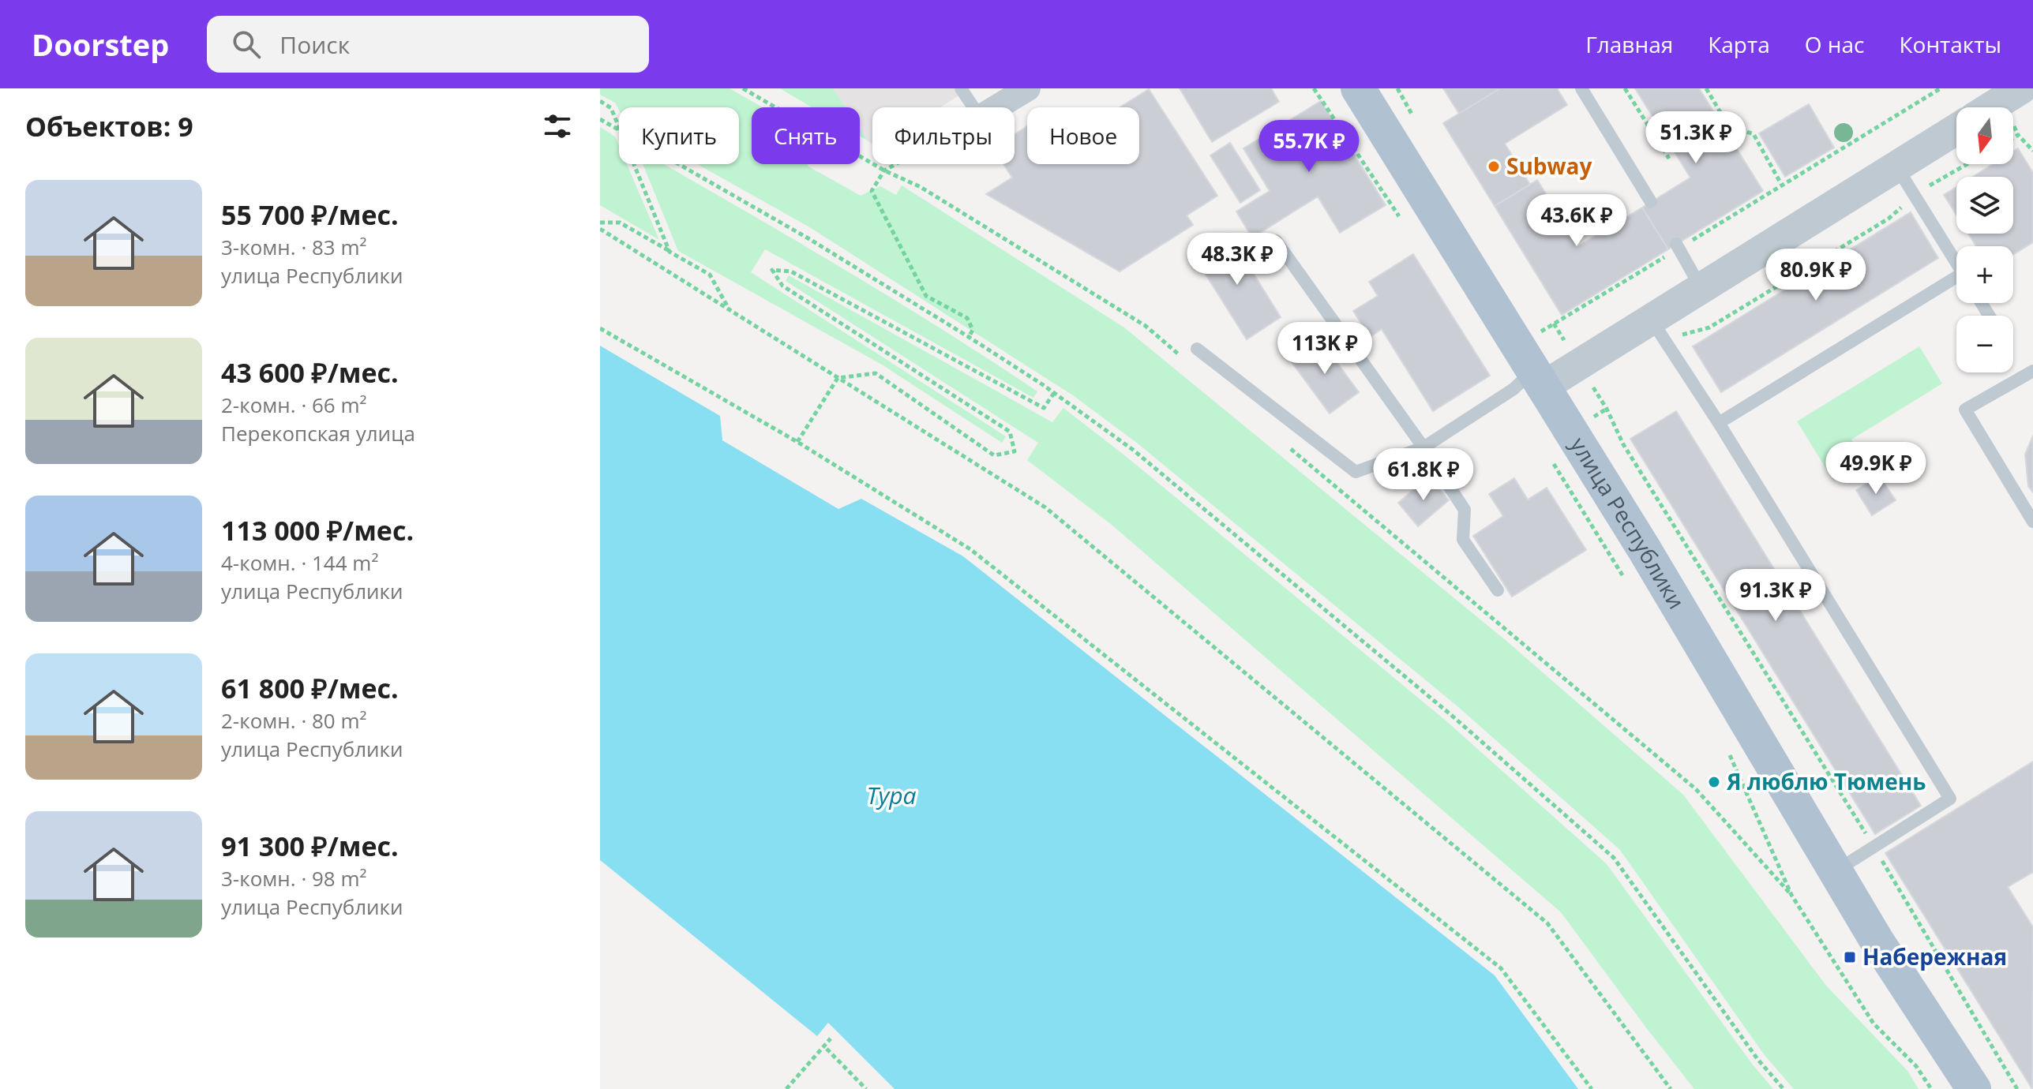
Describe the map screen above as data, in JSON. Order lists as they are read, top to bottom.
{
  "streets": {
    "main road": ["улица Республики"]
  },
  "water": ["Тура"],
  "places": {
    "other": ["Subway", "Я люблю Тюмень"],
    "transit": ["Набережная"]
  },
  "north": "bottom",
  "page": {
    "header": "Doorstep",
    "search": "Поиск",
    "nav": [
      "Главная",
      "Карта",
      "О нас",
      "Контакты"
    ],
    "heading": "Объектов: 9",
    "map_buttons": ["+", "−"],
    "chip": [
      "Купить",
      "Снять",
      "Фильтры",
      "Новое"
    ],
    "price": [
      "51.3K ₽",
      "55.7K ₽",
      "43.6K ₽",
      "48.3K ₽",
      "80.9K ₽",
      "113K ₽",
      "49.9K ₽",
      "61.8K ₽",
      "91.3K ₽"
    ],
    "list": [
      {
        "name": "55 700 ₽/мес.",
        "note": "3-комн. · 83 m² · улица Республики"
      },
      {
        "name": "43 600 ₽/мес.",
        "note": "2-комн. · 66 m² · Перекопская улица"
      },
      {
        "name": "113 000 ₽/мес.",
        "note": "4-комн. · 144 m² · улица Республики"
      },
      {
        "name": "61 800 ₽/мес.",
        "note": "2-комн. · 80 m² · улица Республики"
      },
      {
        "name": "91 300 ₽/мес.",
        "note": "3-комн. · 98 m² · улица Республики"
      }
    ]
  }
}
